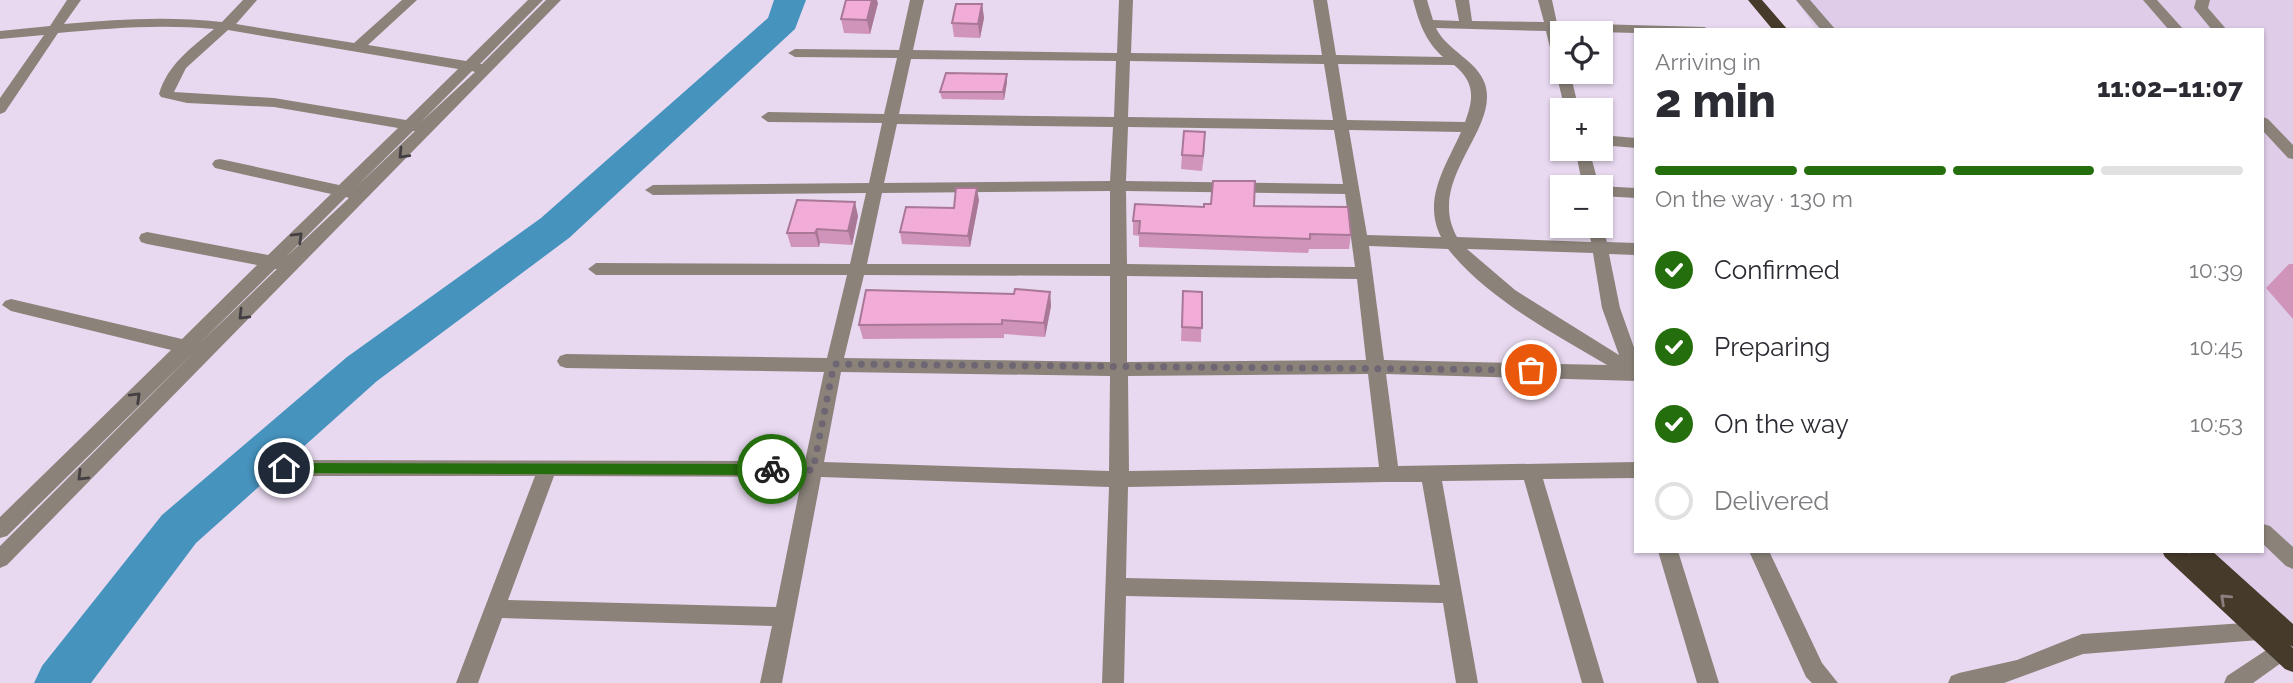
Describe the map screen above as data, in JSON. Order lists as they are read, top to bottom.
{
  "page": {
    "map_buttons": ["+", "−"],
    "heading": ["2 min", "Arriving in", "11:02–11:07"],
    "bar": "On the way · 130 m",
    "list": [
      ["Confirmed", "10:39"],
      ["Preparing", "10:45"],
      ["On the way", "10:53"],
      "Delivered"
    ]
  }
}
